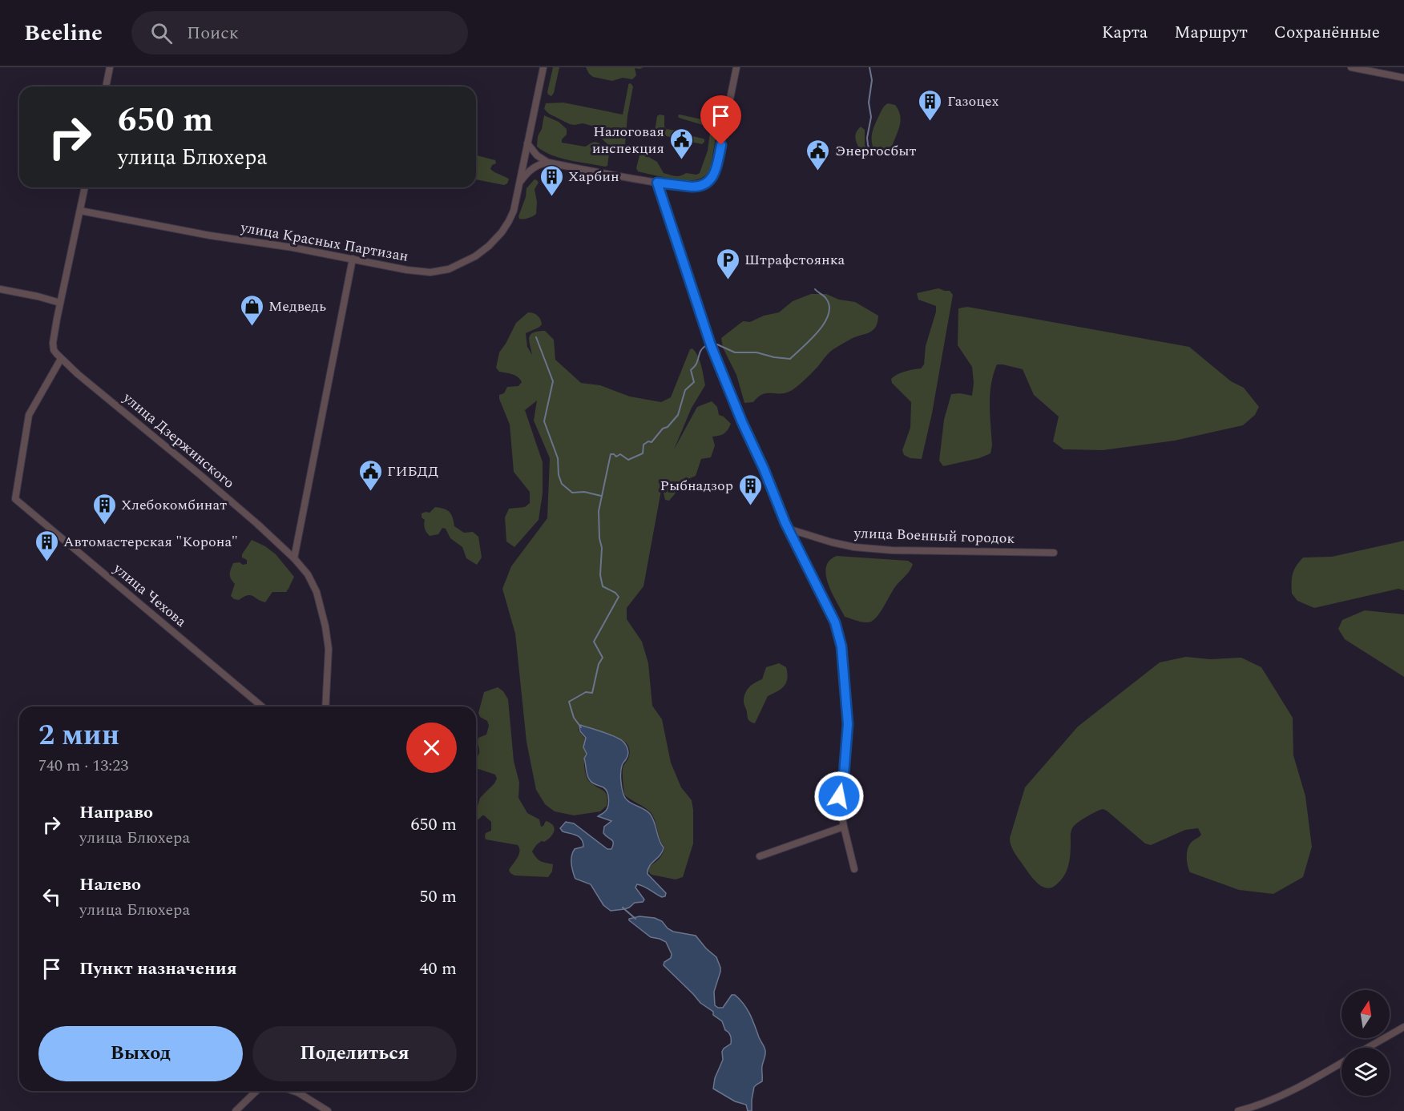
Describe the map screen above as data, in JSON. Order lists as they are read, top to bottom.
{
  "streets": {
    "street": [
      "улица Красных Партизан",
      "улица Дзержинского",
      "улица Военный городок",
      "улица Чехова"
    ]
  },
  "crossings": [
    ["улица Красных Партизан", "улица Дзержинского"],
    ["улица Дзержинского", "улица Чехова"]
  ],
  "places": {
    "building": [
      "Газоцех",
      "Харбин",
      "Рыбнадзор",
      "Хлебокомбинат",
      "Автомастерская \"Корона\""
    ],
    "public building": ["Налоговая инспекция", "Энергосбыт", "ГИБДД"],
    "parking": ["Штрафстоянка"],
    "shop": ["Медведь"]
  },
  "north": "top",
  "page": {
    "header": "Beeline",
    "search": "Поиск",
    "nav": ["Карта", "Маршрут", "Сохранённые"],
    "turn": ["650 m", "улица Блюхера"],
    "heading": ["2 мин", "740 m · 13:23"],
    "list": [
      {
        "name": "Направо",
        "note": "улица Блюхера",
        "value": "650 m"
      },
      {
        "name": "Налево",
        "note": "улица Блюхера",
        "value": "50 m"
      },
      {
        "name": "Пункт назначения",
        "value": "40 m"
      }
    ],
    "buttons": ["Выход", "Поделиться"]
  }
}
